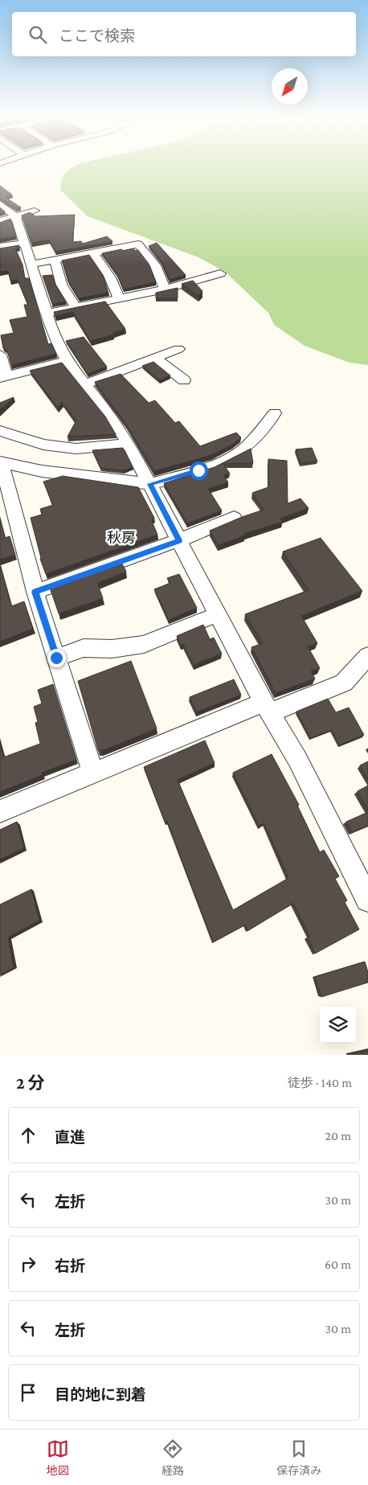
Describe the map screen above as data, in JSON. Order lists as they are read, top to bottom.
{
  "districts": ["秋房"],
  "north": "bottom left",
  "page": {
    "search": "ここで検索",
    "heading": ["2 分", "徒歩 · 140 m"],
    "list": [
      ["直進", "20 m"],
      ["左折", "30 m"],
      ["右折", "60 m"],
      ["左折", "30 m"],
      "目的地に到着"
    ],
    "nav": ["地図", "経路", "保存済み"]
  }
}
